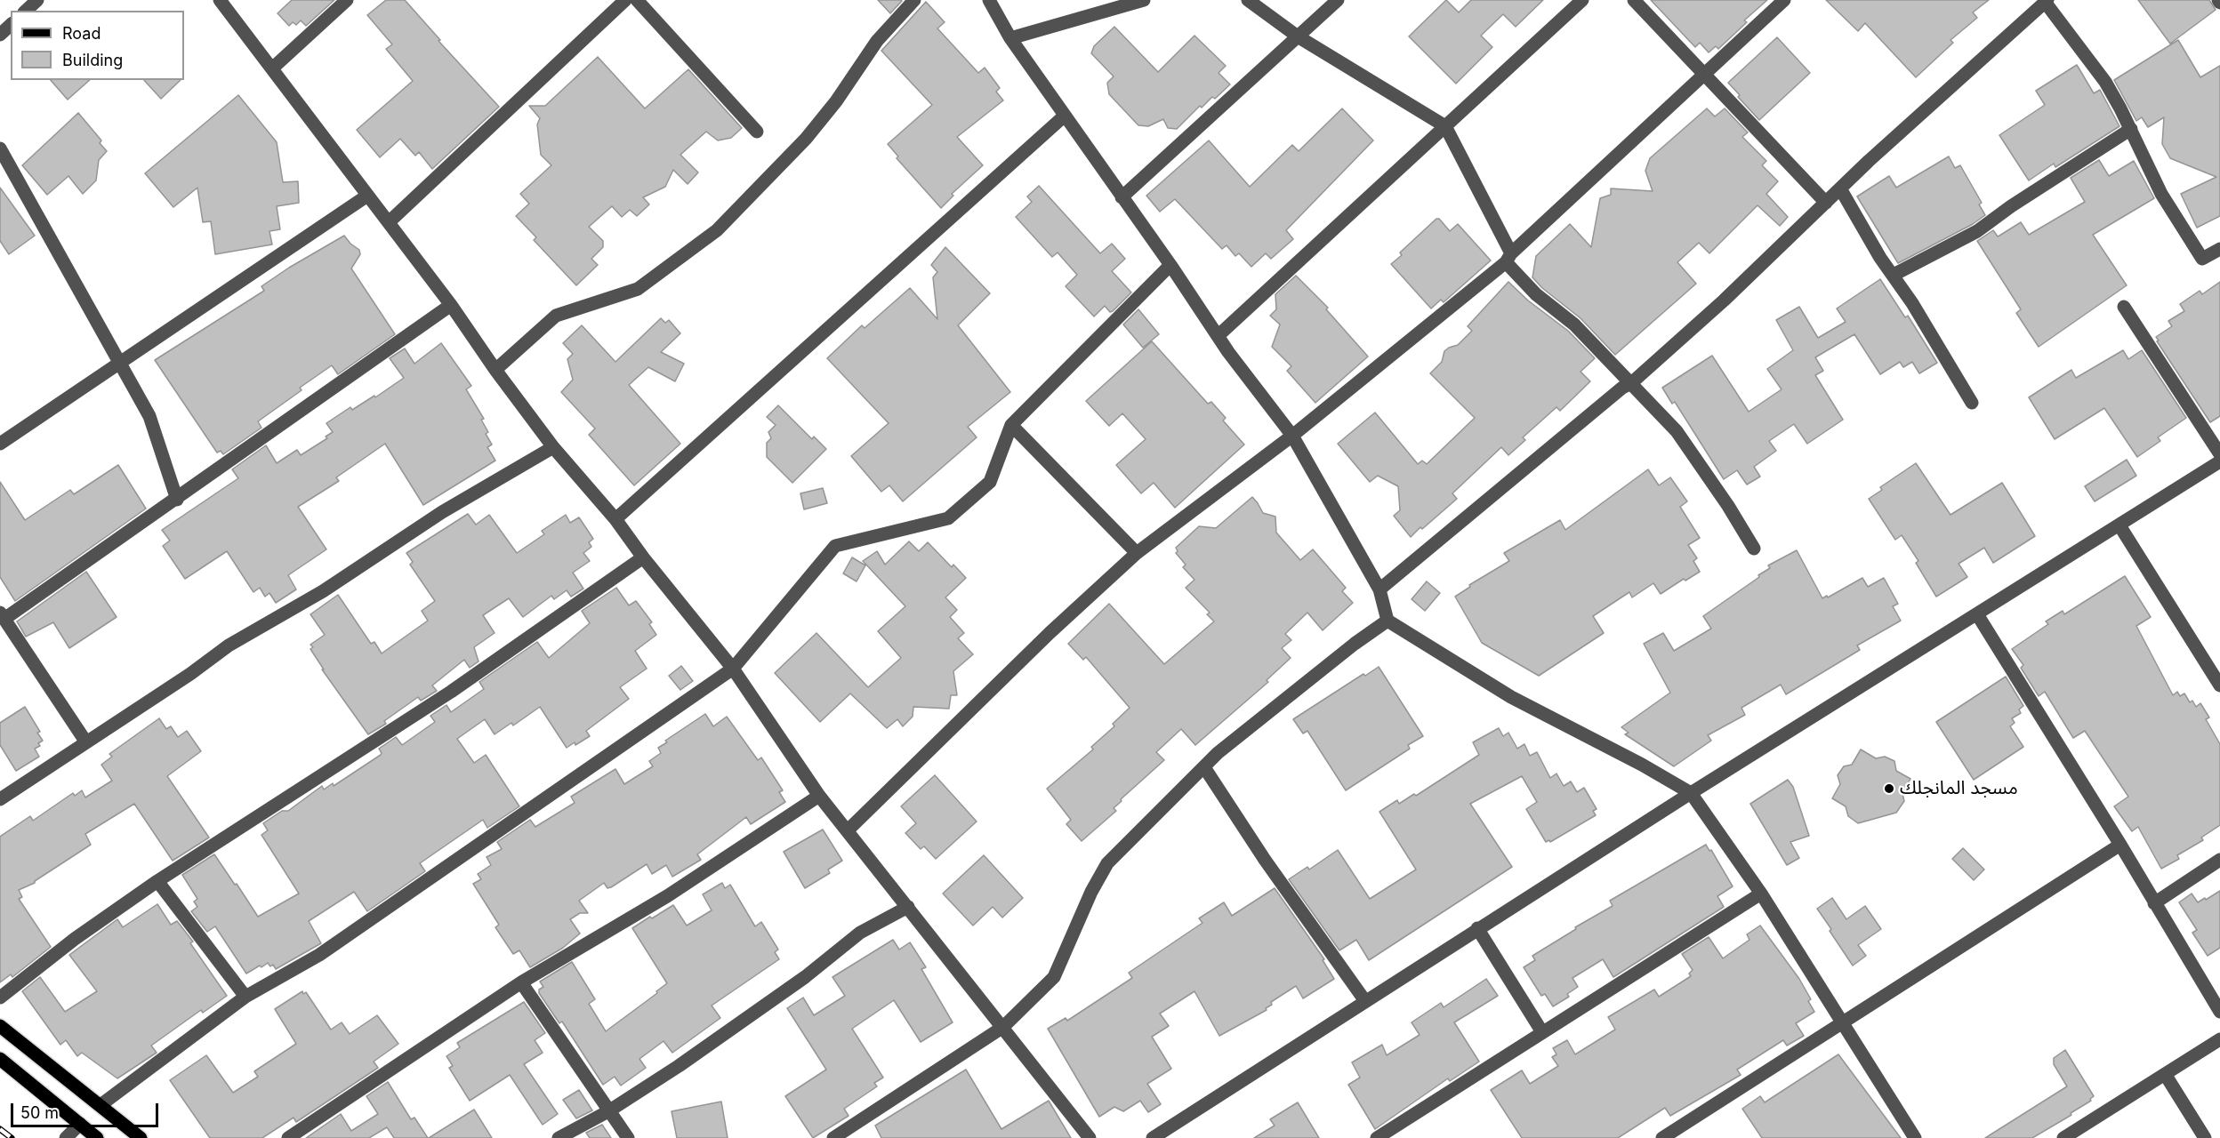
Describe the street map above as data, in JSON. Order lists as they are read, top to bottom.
{
  "places": ["مسجد المانجلك"],
  "legend": ["Road", "Building"],
  "scale_bar": "50 m"
}
